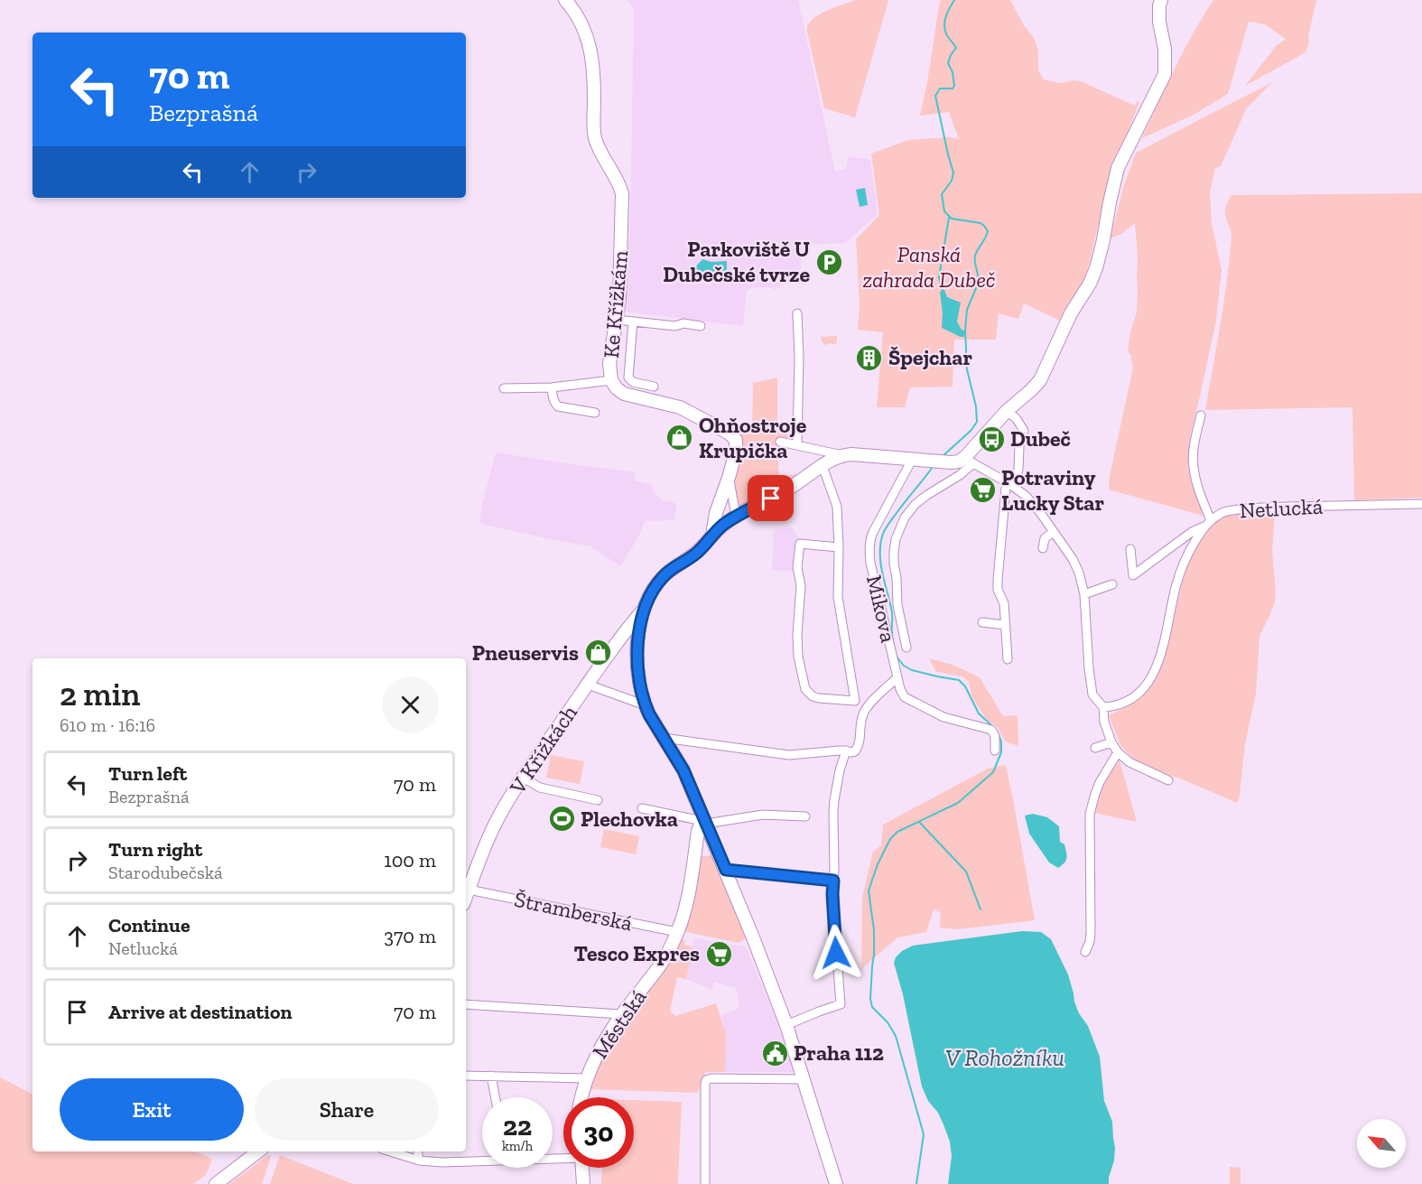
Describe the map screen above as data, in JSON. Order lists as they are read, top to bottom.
{
  "streets": {
    "street": [
      "Ke Křížkám",
      "Netlucká",
      "Mikova",
      "V Křížkách",
      "Štramberská",
      "Městská"
    ]
  },
  "crossings": [
    ["V Křížkách", "Štramberská"],
    ["Štramberská", "Městská"]
  ],
  "water": ["V Rohožníku"],
  "parks": ["Panská zahrada Dubeč"],
  "places": {
    "parking": ["Parkoviště U Dubečské tvrze"],
    "building": ["Špejchar"],
    "shop": ["Ohňostroje Krupička", "Pneuservis"],
    "bus stop": ["Dubeč"],
    "supermarket": ["Potraviny Lucky Star", "Tesco Expres"],
    "sports": ["Plechovka"],
    "public building": ["Praha 112"]
  },
  "north": "top left",
  "page": {
    "turn": ["70 m", "Bezprašná"],
    "heading": ["2 min", "610 m · 16:16"],
    "list": [
      {
        "name": "Turn left",
        "note": "Bezprašná",
        "value": "70 m"
      },
      {
        "name": "Turn right",
        "note": "Starodubečská",
        "value": "100 m"
      },
      {
        "name": "Continue",
        "note": "Netlucká",
        "value": "370 m"
      },
      {
        "name": "Arrive at destination",
        "value": "70 m"
      }
    ],
    "buttons": ["Exit", "Share"],
    "speed": "22 km/h",
    "limit": "30"
  }
}
